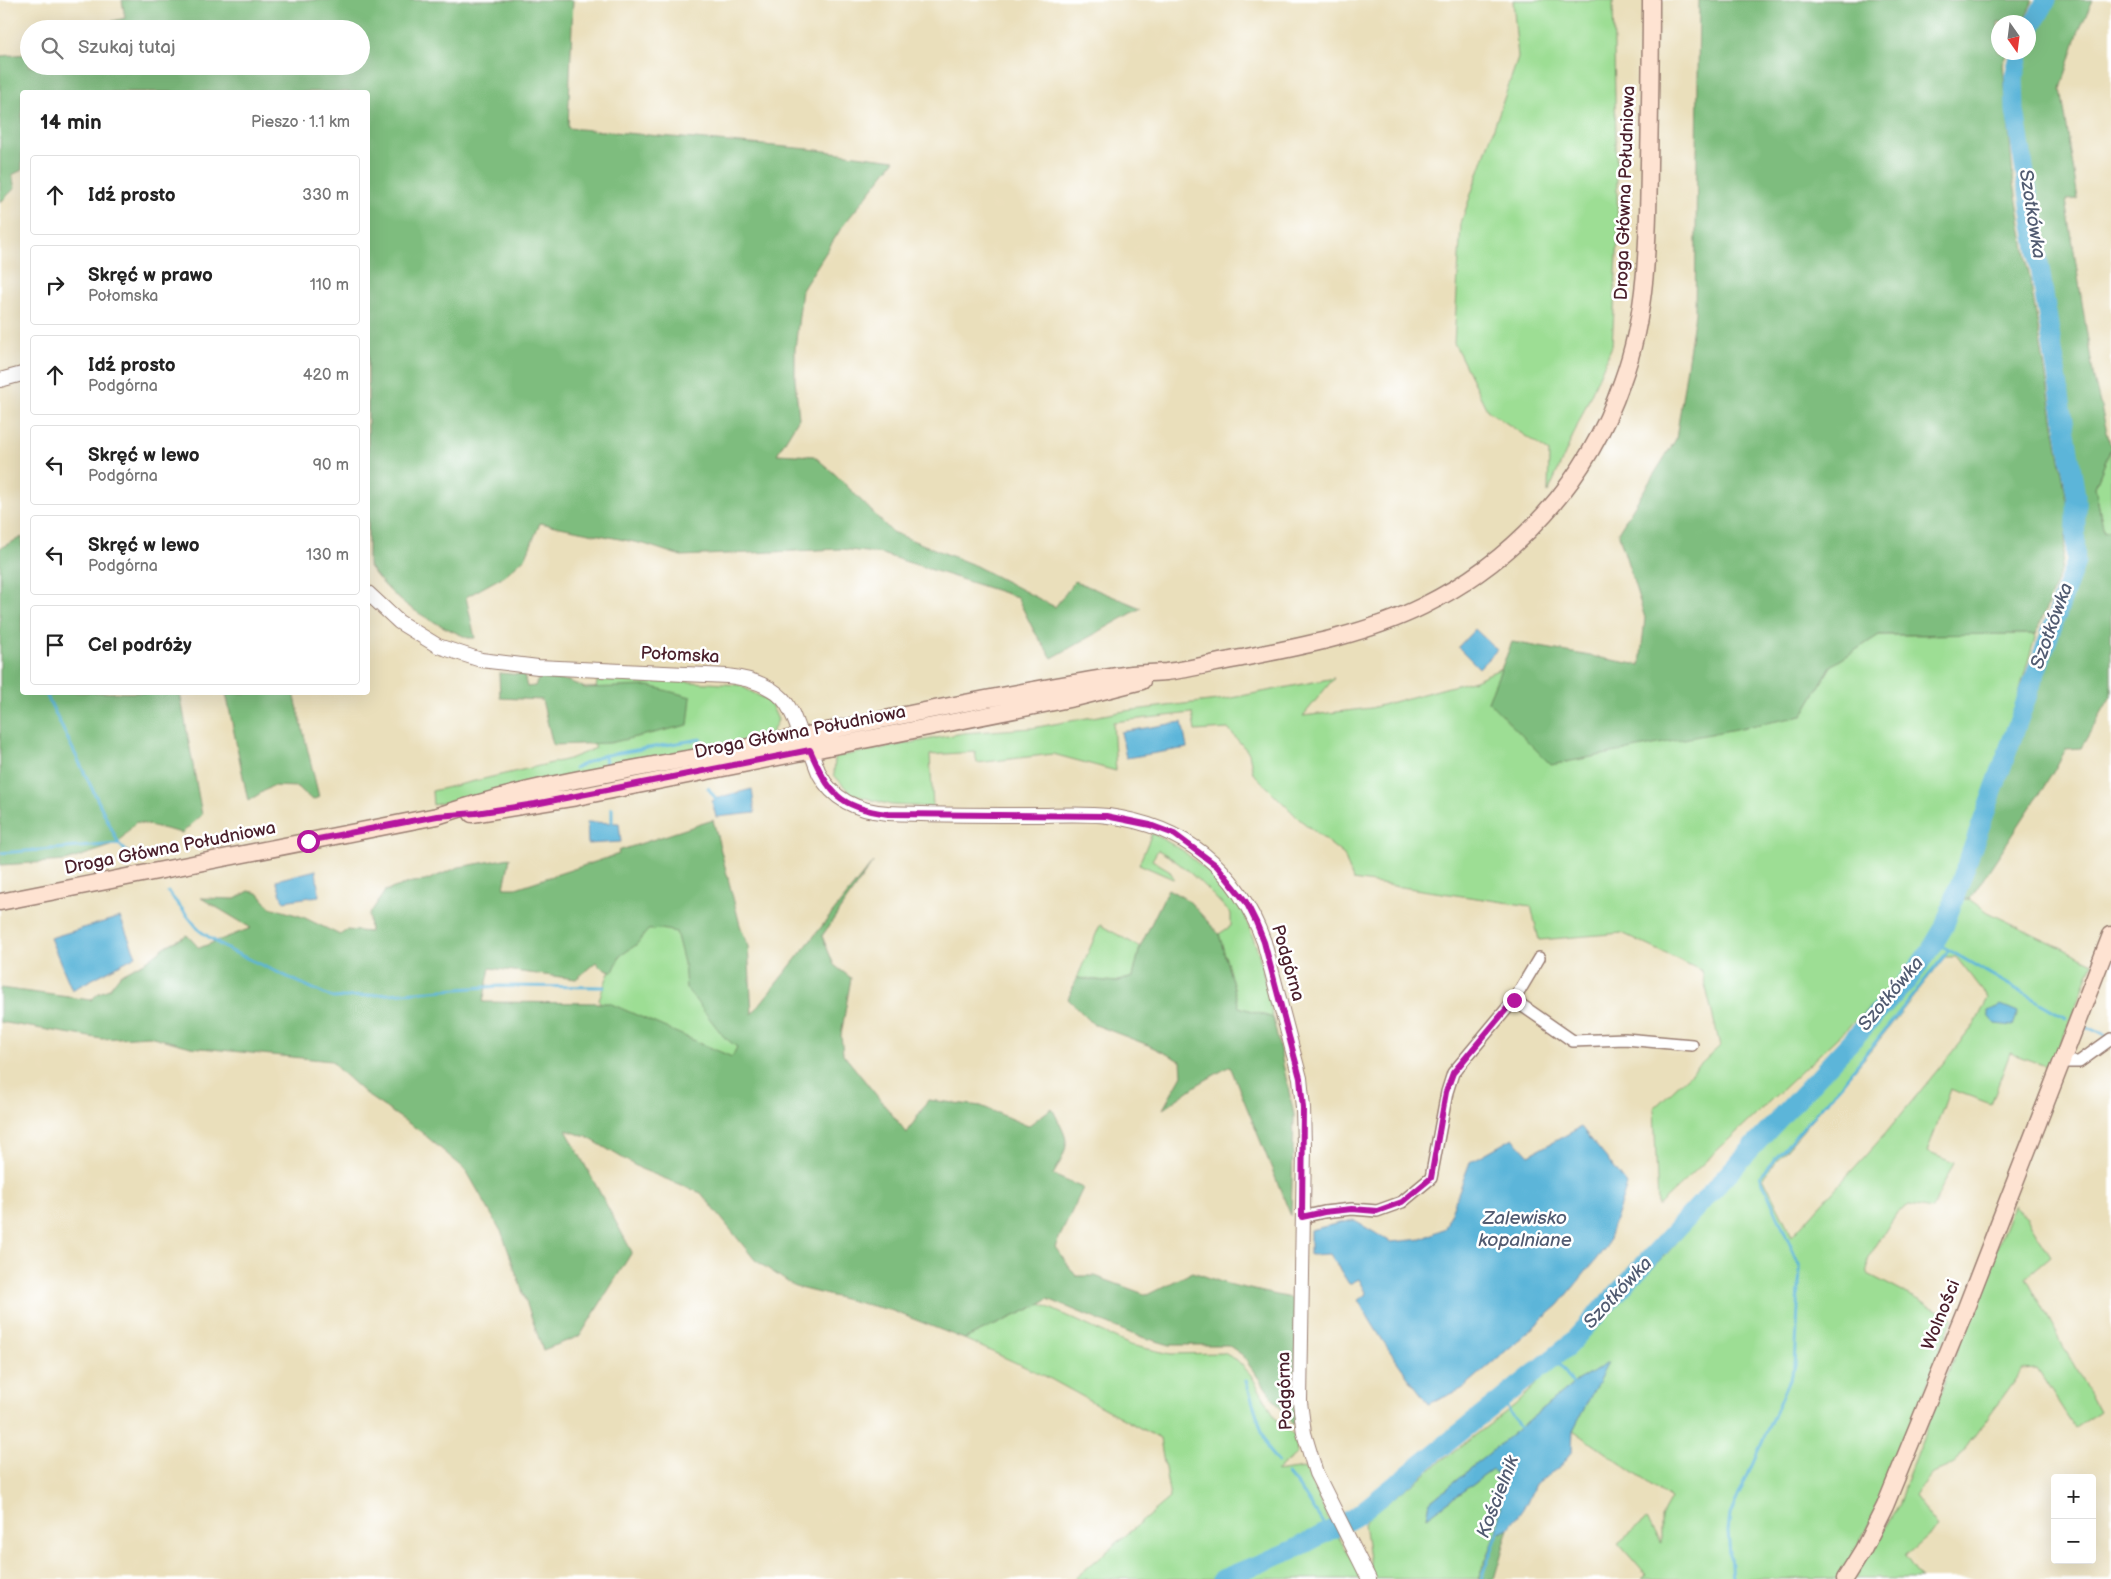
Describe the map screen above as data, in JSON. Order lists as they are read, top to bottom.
{
  "streets": {
    "main road": ["Droga Główna Południowa", "Wolności"],
    "street": ["Połomska", "Podgórna"]
  },
  "crossings": [
    ["Droga Główna Południowa", "Połomska"],
    ["Połomska", "Podgórna"]
  ],
  "water": ["Szotkówka", "Zalewisko kopalniane", "Kościelnik"],
  "north": "bottom",
  "page": {
    "search": "Szukaj tutaj",
    "heading": ["14 min", "Pieszo · 1.1 km"],
    "list": [
      ["Idź prosto", "330 m"],
      ["Skręć w prawo", "Połomska", "110 m"],
      ["Idź prosto", "Podgórna", "420 m"],
      ["Skręć w lewo", "Podgórna", "90 m"],
      ["Skręć w lewo", "Podgórna", "130 m"],
      "Cel podróży"
    ],
    "map_buttons": ["+", "−"]
  }
}
